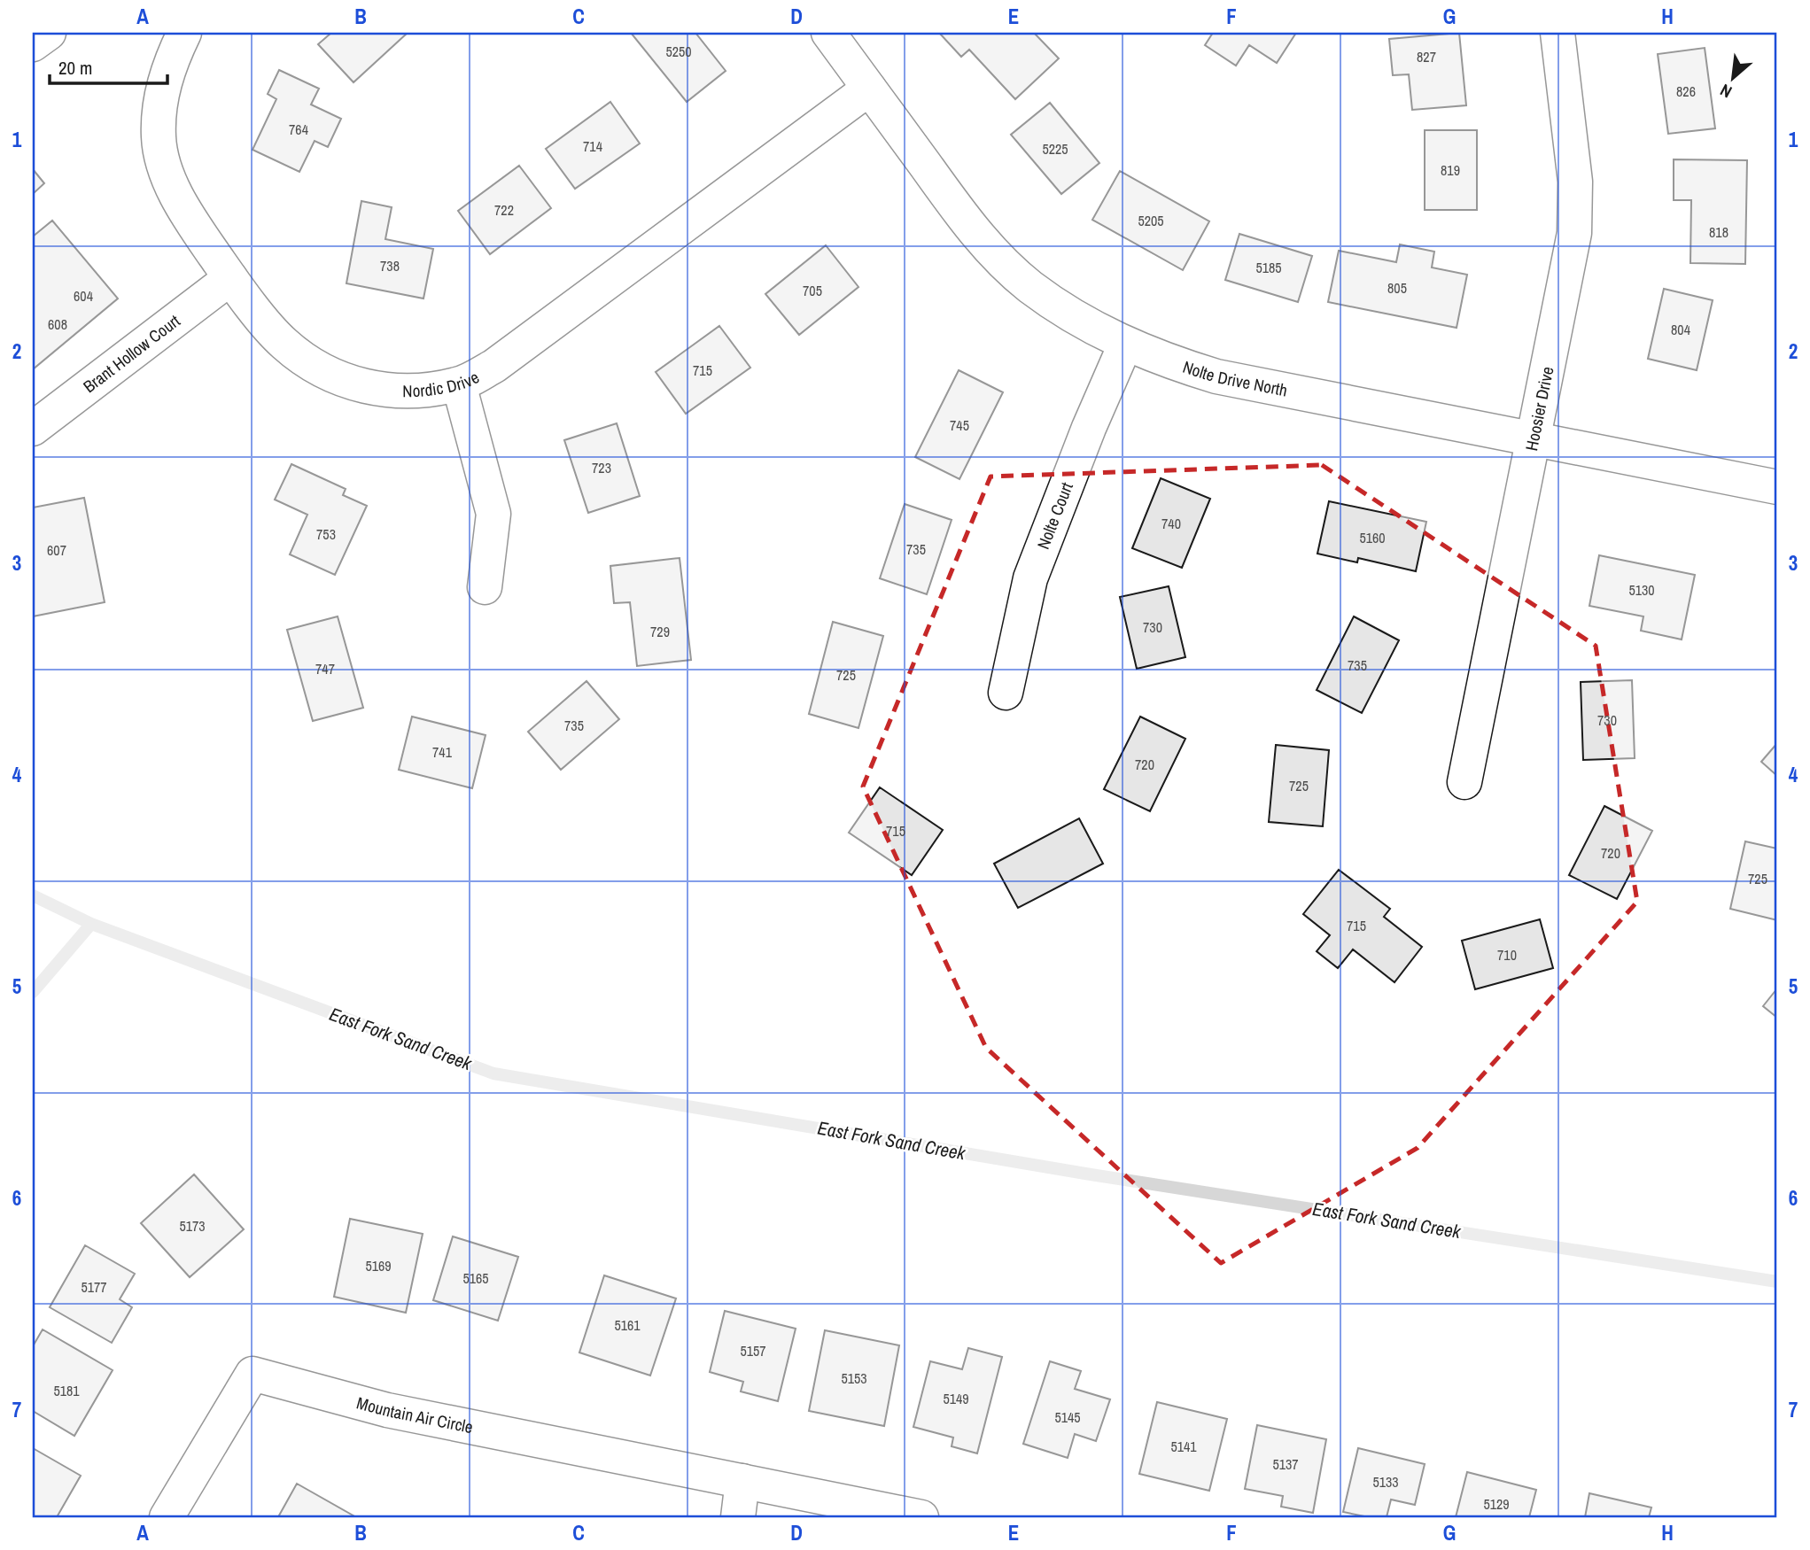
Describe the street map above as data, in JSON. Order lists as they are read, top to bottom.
{
  "streets": {
    "street": [
      "Brant Hollow Court",
      "Nolte Drive North",
      "Nordic Drive",
      "Hoosier Drive",
      "Nolte Court",
      "Mountain Air Circle"
    ]
  },
  "crossings": [
    ["Brant Hollow Court", "Nordic Drive"],
    ["Nolte Drive North", "Nordic Drive"],
    ["Nolte Drive North", "Hoosier Drive"],
    ["Nolte Drive North", "Nolte Court"]
  ],
  "water": ["East Fork Sand Creek"],
  "house_numbers": [
    "5250",
    "827",
    "826",
    "764",
    "714",
    "5225",
    "819",
    "722",
    "5205",
    "818",
    "738",
    "5185",
    "805",
    "705",
    "604",
    "608",
    "804",
    "715",
    "745",
    "723",
    "740",
    "753",
    "5160",
    "735",
    "607",
    "5130",
    "730",
    "729",
    "735",
    "747",
    "725",
    "730",
    "735",
    "741",
    "720",
    "725",
    "715",
    "720",
    "725",
    "715",
    "710",
    "5173",
    "5169",
    "5165",
    "5177",
    "5161",
    "5157",
    "5153",
    "5181",
    "5149",
    "5145",
    "5141",
    "5137",
    "5133",
    "5129"
  ],
  "scale_bar": "20 m",
  "north": "bottom left",
  "grid": {
    "columns": [
      "A",
      "B",
      "C",
      "D",
      "E",
      "F",
      "G",
      "H"
    ],
    "rows": [
      "1",
      "2",
      "3",
      "4",
      "5",
      "6",
      "7"
    ]
  }
}
